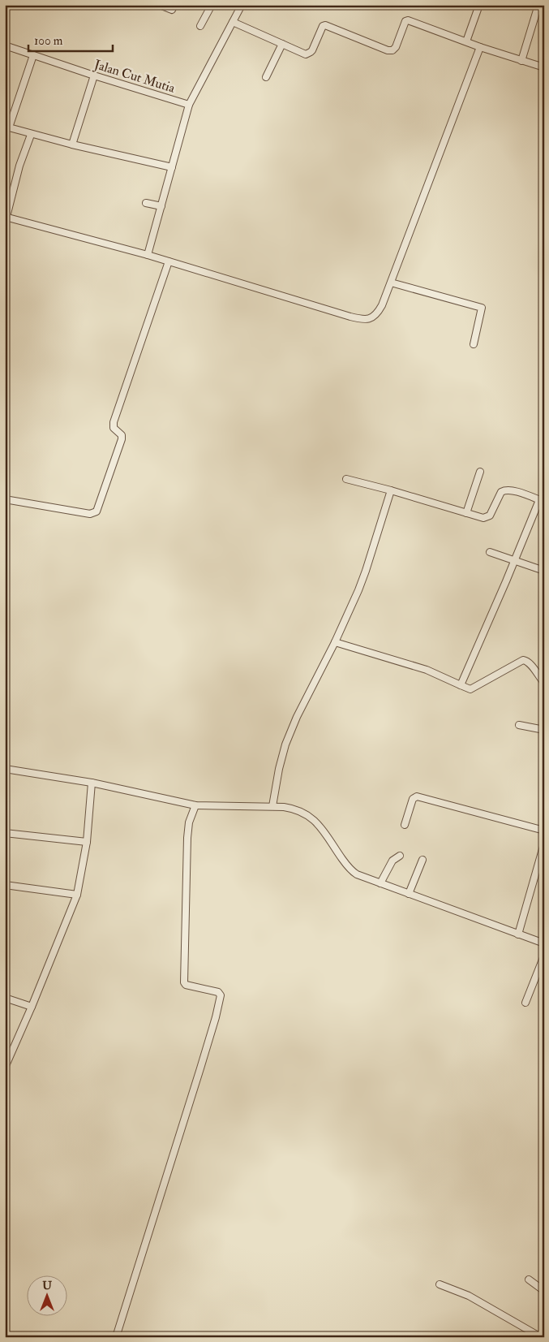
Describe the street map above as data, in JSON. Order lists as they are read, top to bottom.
{
  "streets": {
    "street": ["Jalan Cut Mutia"]
  },
  "scale_bar": "100 m",
  "north": "top"
}
